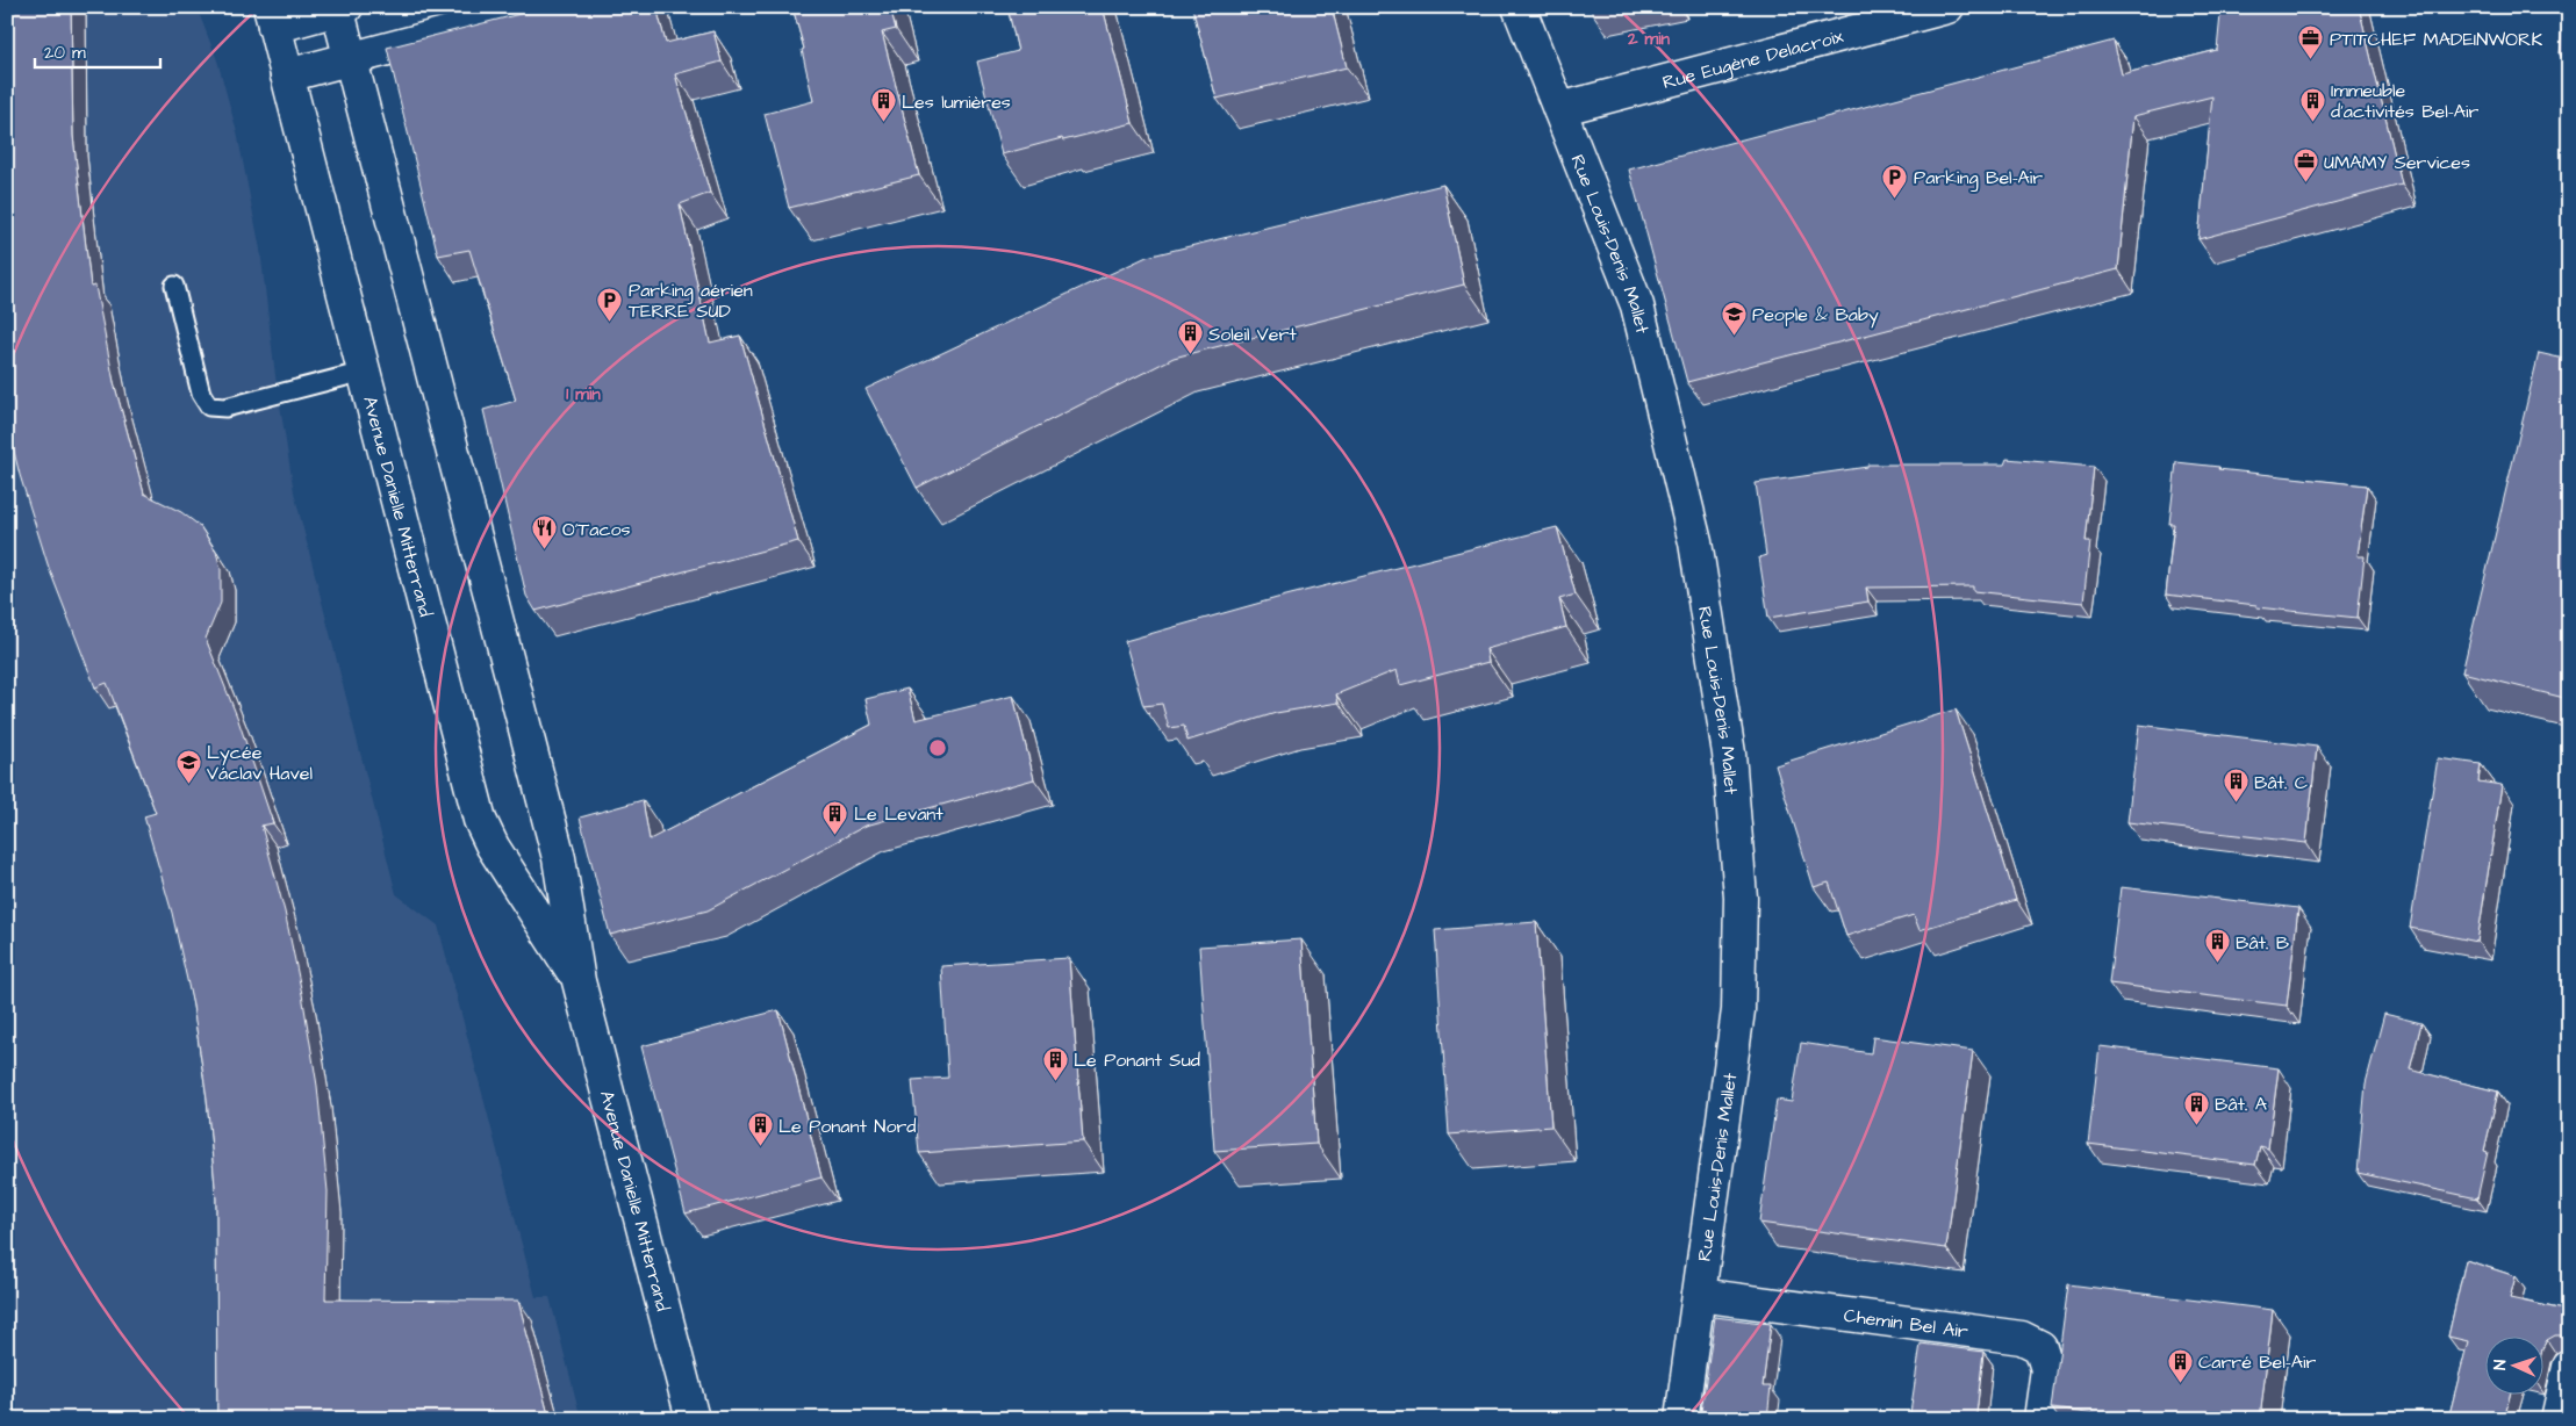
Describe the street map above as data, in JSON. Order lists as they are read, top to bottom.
{
  "streets": {
    "street": [
      "Rue Eugène Delacroix",
      "Rue Louis-Denis Mallet",
      "Avenue Danielle Mitterrand",
      "Chemin Bel Air"
    ]
  },
  "crossings": [
    ["Rue Eugène Delacroix", "Rue Louis-Denis Mallet"],
    ["Rue Louis-Denis Mallet", "Chemin Bel Air"]
  ],
  "places": {
    "office": ["PTITCHEF MADEINWORK", "UMAMY Services"],
    "building": [
      "Immeuble d'activités Bel-Air",
      "Les lumières",
      "Soleil Vert",
      "Bât. C",
      "Le Levant",
      "Bât. B",
      "Le Ponant Sud",
      "Bât. A",
      "Le Ponant Nord",
      "Carré Bel-Air"
    ],
    "parking": ["Parking Bel-Air", "Parking aérien TERRE SUD"],
    "school or university": ["People & Baby", "Lycée Václav Havel"],
    "restaurant": ["O'Tacos"]
  },
  "scale_bar": "20 m",
  "north": "left",
  "rings": ["2 min", "1 min"]
}
